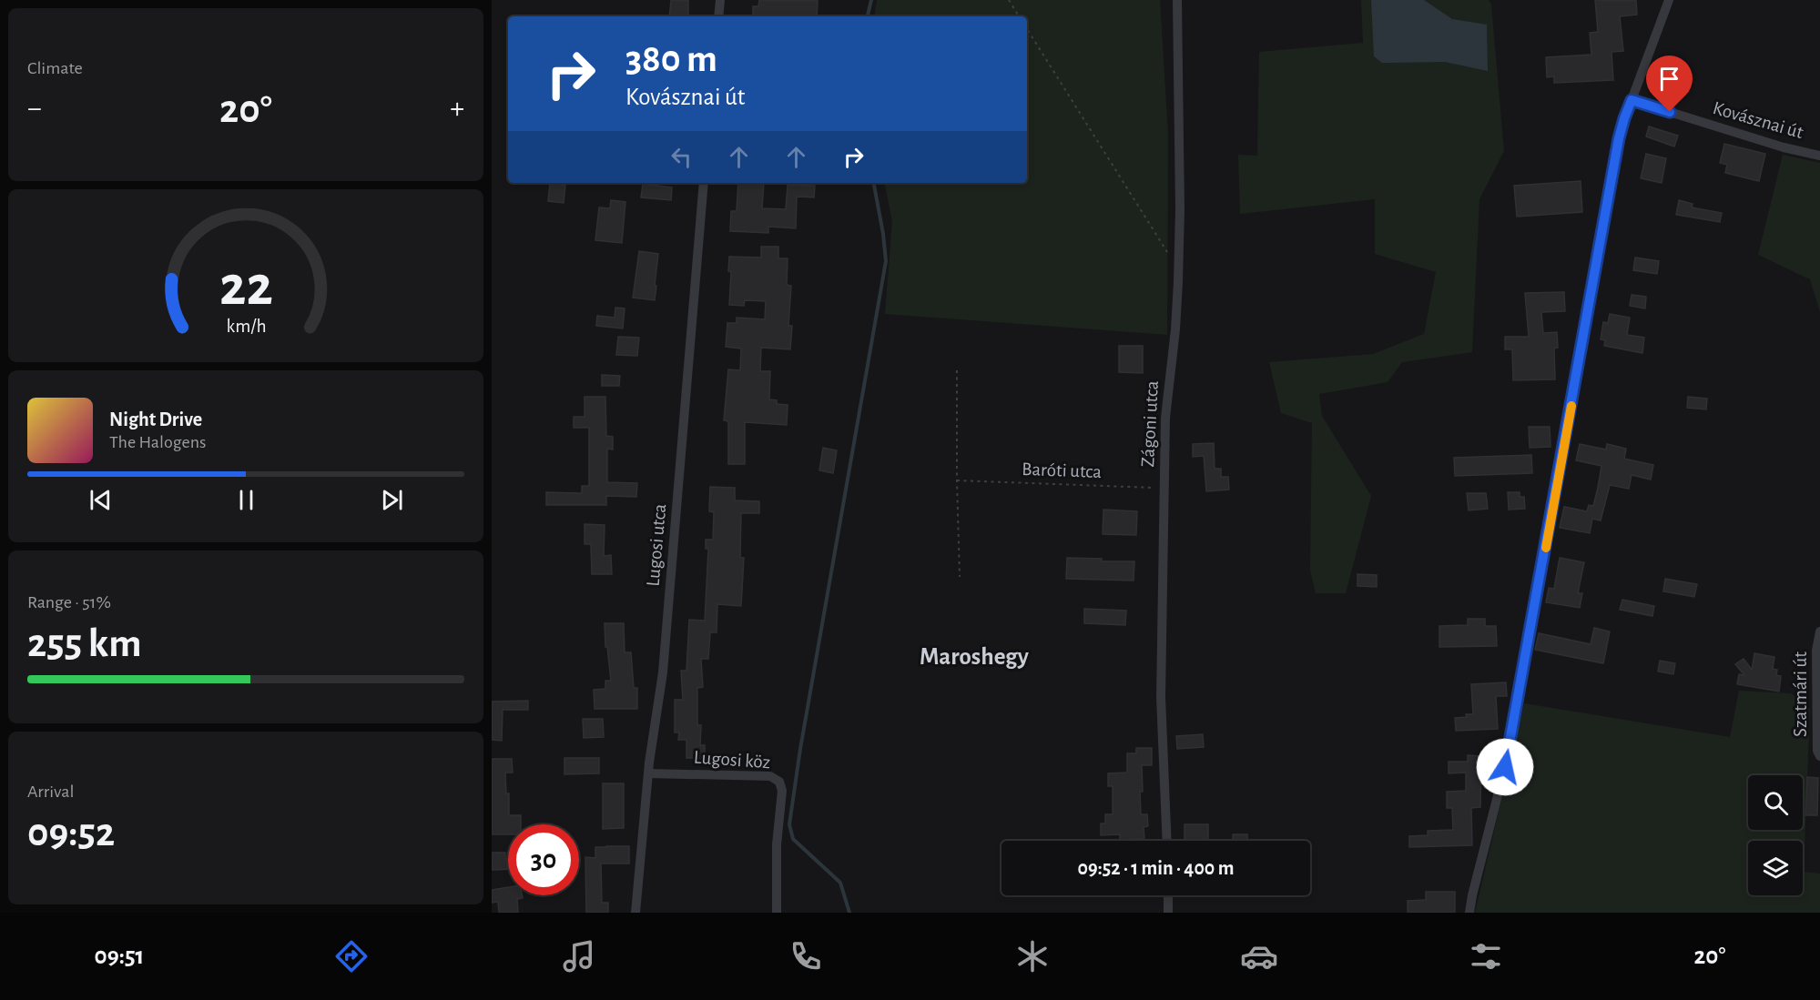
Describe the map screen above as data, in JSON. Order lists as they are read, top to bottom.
{
  "streets": {
    "street": [
      "Kovásznai út",
      "Zágoni utca",
      "Lugosi utca",
      "Szatmári út",
      "Lugosi köz"
    ],
    "path": ["Baróti utca"]
  },
  "crossings": [
    ["Zágoni utca", "Baróti utca"],
    ["Lugosi utca", "Lugosi köz"]
  ],
  "districts": ["Maroshegy"],
  "page": {
    "tile": [
      "Climate",
      ["Range · 51%", "255 km"],
      ["Arrival", "09:52"]
    ],
    "turn": ["380 m", "Kovásznai út"],
    "heat": ["−", "20°", "+"],
    "song": ["Night Drive", "The Halogens"],
    "limit": "30",
    "trip": "09:52 · 1 min · 400 m",
    "tabs": ["09:51", "20°"],
    "gauge": ["22", "km/h"]
  }
}
